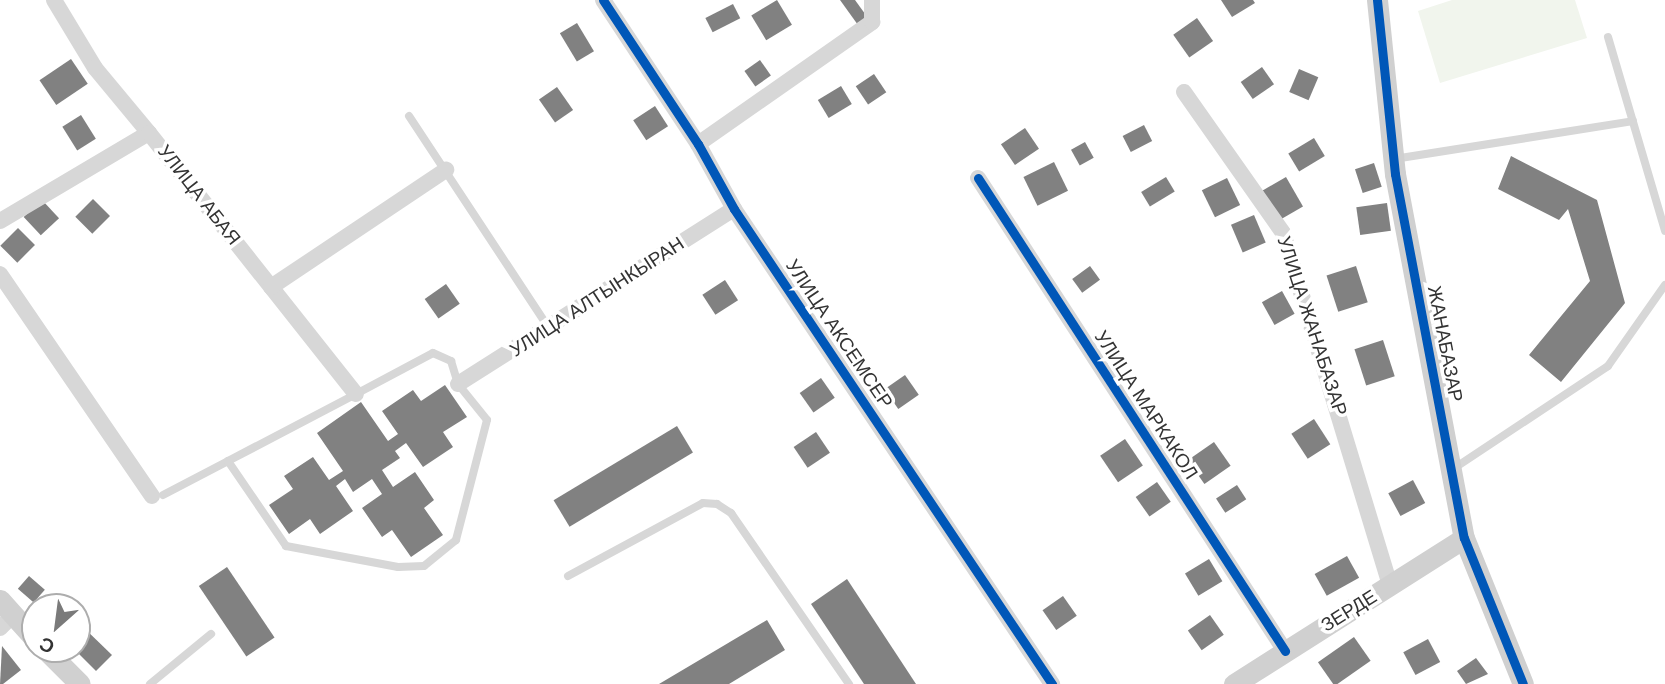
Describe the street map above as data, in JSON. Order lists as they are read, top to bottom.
{
  "streets": {
    "street": [
      "УЛИЦА АБАЯ",
      "УЛИЦА АЛТЫНКЫРАН",
      "УЛИЦА ЖАНАБАЗАР",
      "УЛИЦА АКСЕМСЕР",
      "ЖАНАБАЗАР",
      "УЛИЦА МАРКАКОЛ",
      "ЗЕРДЕ"
    ]
  },
  "crossings": [
    ["УЛИЦА АЛТЫНКЫРАН", "УЛИЦА АКСЕМСЕР"],
    ["УЛИЦА ЖАНАБАЗАР", "ЗЕРДЕ"],
    ["ЖАНАБАЗАР", "ЗЕРДЕ"],
    ["УЛИЦА МАРКАКОЛ", "ЗЕРДЕ"]
  ],
  "north": "bottom left"
}
